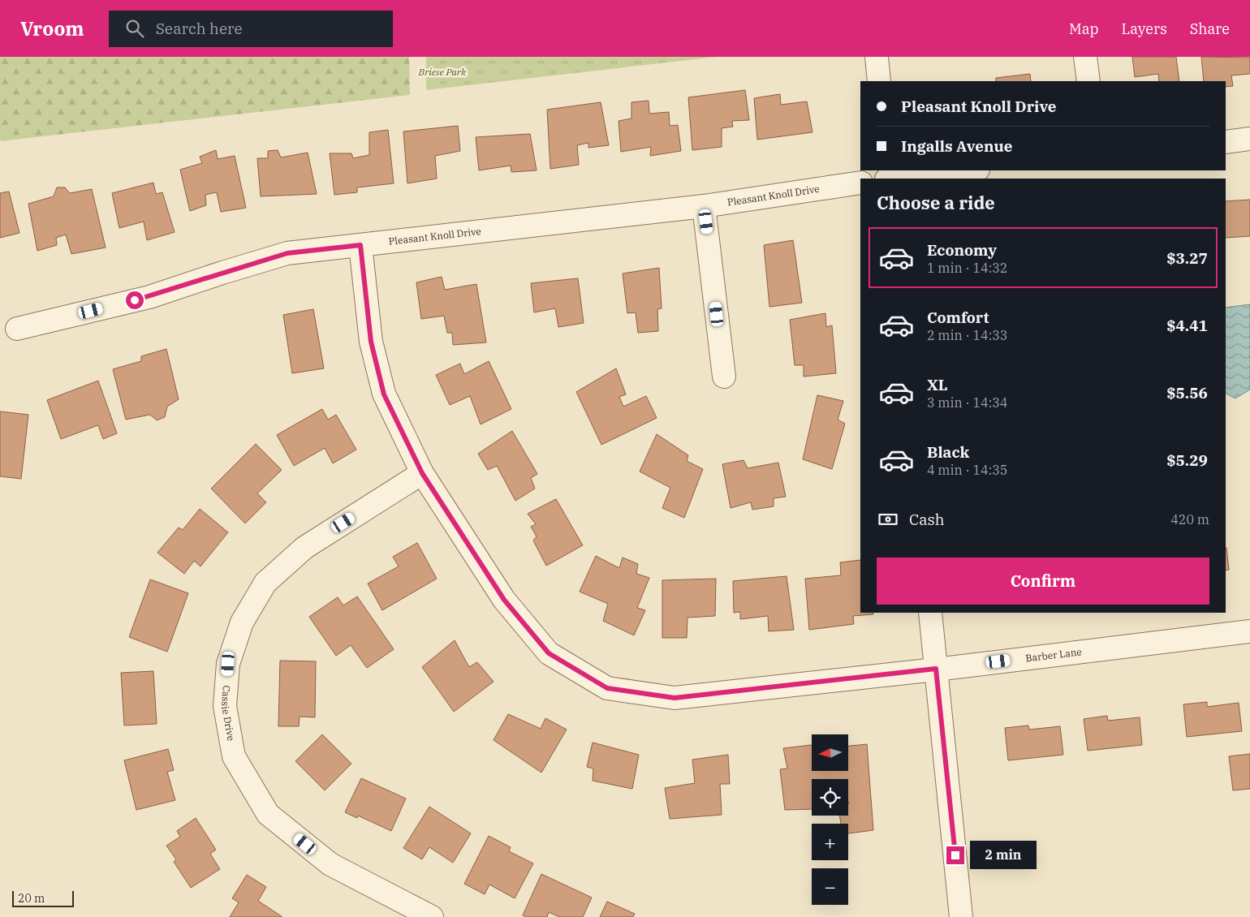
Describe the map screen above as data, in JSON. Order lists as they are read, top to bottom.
{
  "streets": {
    "street": ["Pleasant Knoll Drive", "Barber Lane", "Cassie Drive"]
  },
  "crossings": [
    ["Pleasant Knoll Drive", "Barber Lane"],
    ["Barber Lane", "Cassie Drive"]
  ],
  "parks": ["Briese Park"],
  "scale_bar": "20 m",
  "north": "left",
  "page": {
    "header": "Vroom",
    "search": "Search here",
    "nav": ["Map", "Layers", "Share"],
    "banner": ["Pleasant Knoll Drive", "Ingalls Avenue"],
    "heading": "Choose a ride",
    "list": [
      {
        "name": "Economy",
        "note": "1 min · 14:32",
        "value": "$3.27"
      },
      {
        "name": "Comfort",
        "note": "2 min · 14:33",
        "value": "$4.41"
      },
      {
        "name": "XL",
        "note": "3 min · 14:34",
        "value": "$5.56"
      },
      {
        "name": "Black",
        "note": "4 min · 14:35",
        "value": "$5.29"
      }
    ],
    "pay": ["Cash", "420 m"],
    "buttons": "Confirm",
    "map_buttons": ["+", "−"],
    "bubble": "2 min",
    "scale": "20 m"
  }
}
